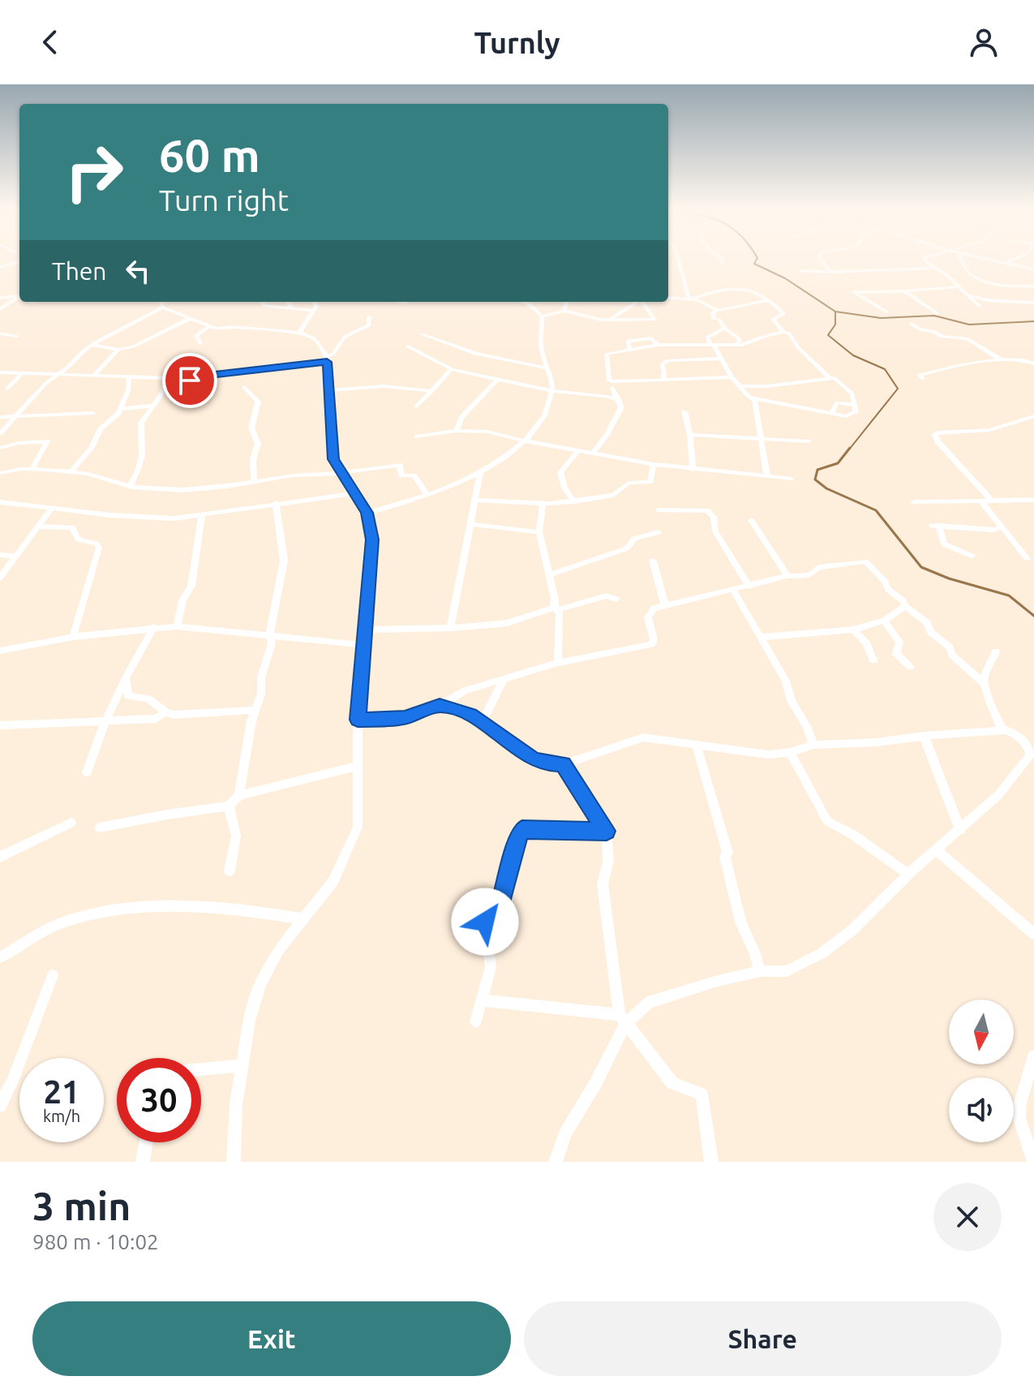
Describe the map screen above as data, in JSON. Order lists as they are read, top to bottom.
{
  "north": "bottom",
  "page": {
    "header": "Turnly",
    "turn": ["60 m", "Turn right"],
    "then": "Then",
    "speed": "21 km/h",
    "limit": "30",
    "heading": ["3 min", "980 m · 10:02"],
    "buttons": ["Exit", "Share"]
  }
}
